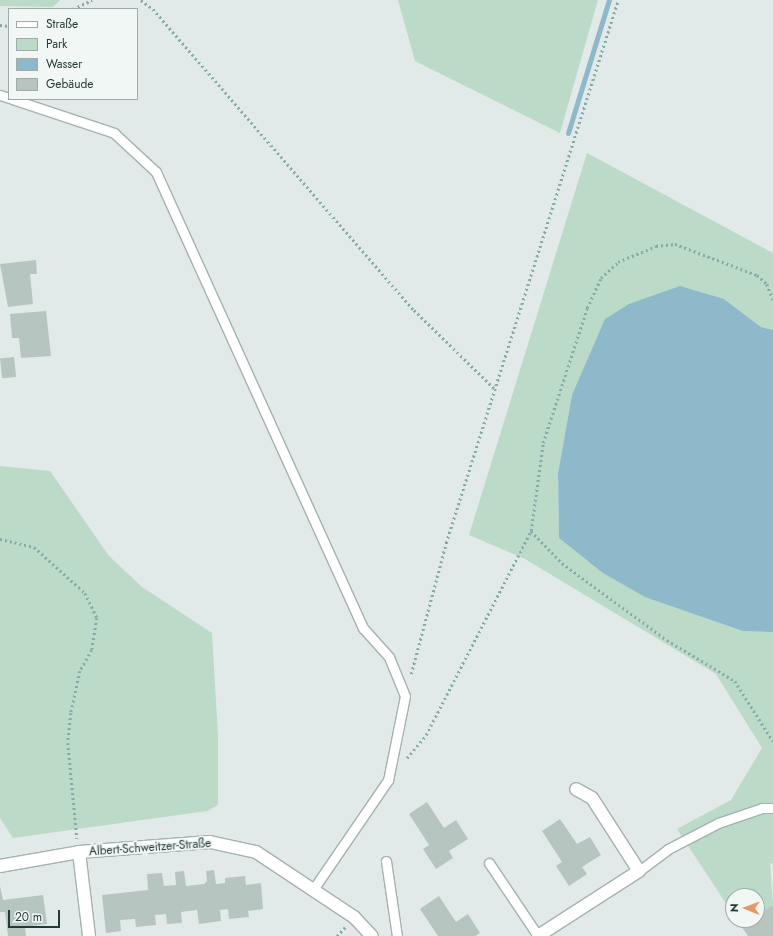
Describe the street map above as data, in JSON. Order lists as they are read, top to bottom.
{
  "streets": {
    "street": ["Albert-Schweitzer-Straße"]
  },
  "legend": [
    "Straße",
    "Park",
    "Wasser",
    "Gebäude"
  ],
  "scale_bar": "20 m",
  "north": "left"
}
